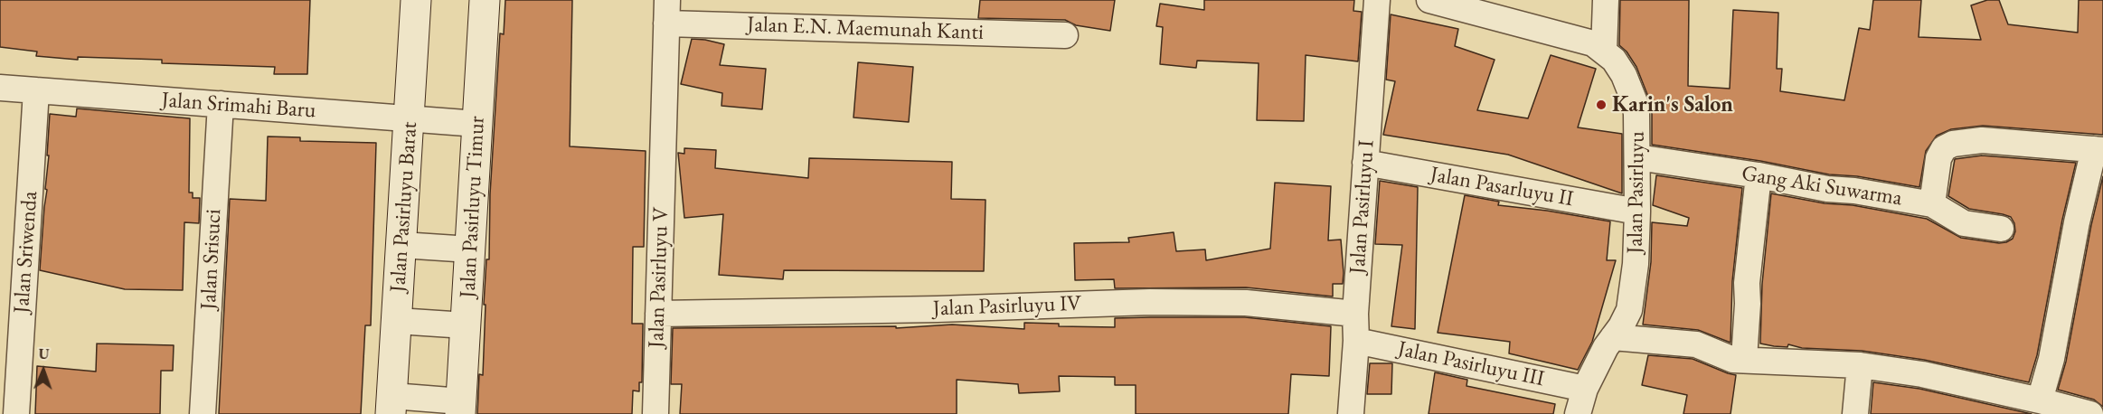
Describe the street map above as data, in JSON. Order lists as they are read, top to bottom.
{
  "streets": {
    "street": [
      "Jalan E.N. Maemunah Kanti",
      "Jalan Srimahi Baru",
      "Gang Aki Suwarma",
      "Jalan Pasarluyu II",
      "Jalan Pasirluyu",
      "Jalan Pasirluyu Barat",
      "Jalan Pasirluyu Timur",
      "Jalan Pasirluyu I",
      "Jalan Sriwenda",
      "Jalan Srisuci",
      "Jalan Pasirluyu V",
      "Jalan Pasirluyu IV",
      "Jalan Pasirluyu III"
    ]
  },
  "crossings": [
    ["Jalan E.N. Maemunah Kanti", "Jalan Pasirluyu V"],
    ["Jalan Srimahi Baru", "Jalan Pasirluyu Barat"],
    ["Jalan Srimahi Baru", "Jalan Pasirluyu Timur"],
    ["Jalan Srimahi Baru", "Jalan Sriwenda"],
    ["Jalan Srimahi Baru", "Jalan Srisuci"],
    ["Gang Aki Suwarma", "Jalan Pasirluyu"],
    ["Jalan Pasarluyu II", "Jalan Pasirluyu"],
    ["Jalan Pasarluyu II", "Jalan Pasirluyu I"],
    ["Jalan Pasirluyu", "Jalan Pasirluyu III"],
    ["Jalan Pasirluyu I", "Jalan Pasirluyu IV"],
    ["Jalan Pasirluyu I", "Jalan Pasirluyu III"],
    ["Jalan Pasirluyu V", "Jalan Pasirluyu IV"]
  ],
  "places": ["Karin's Salon"],
  "north": "top"
}
